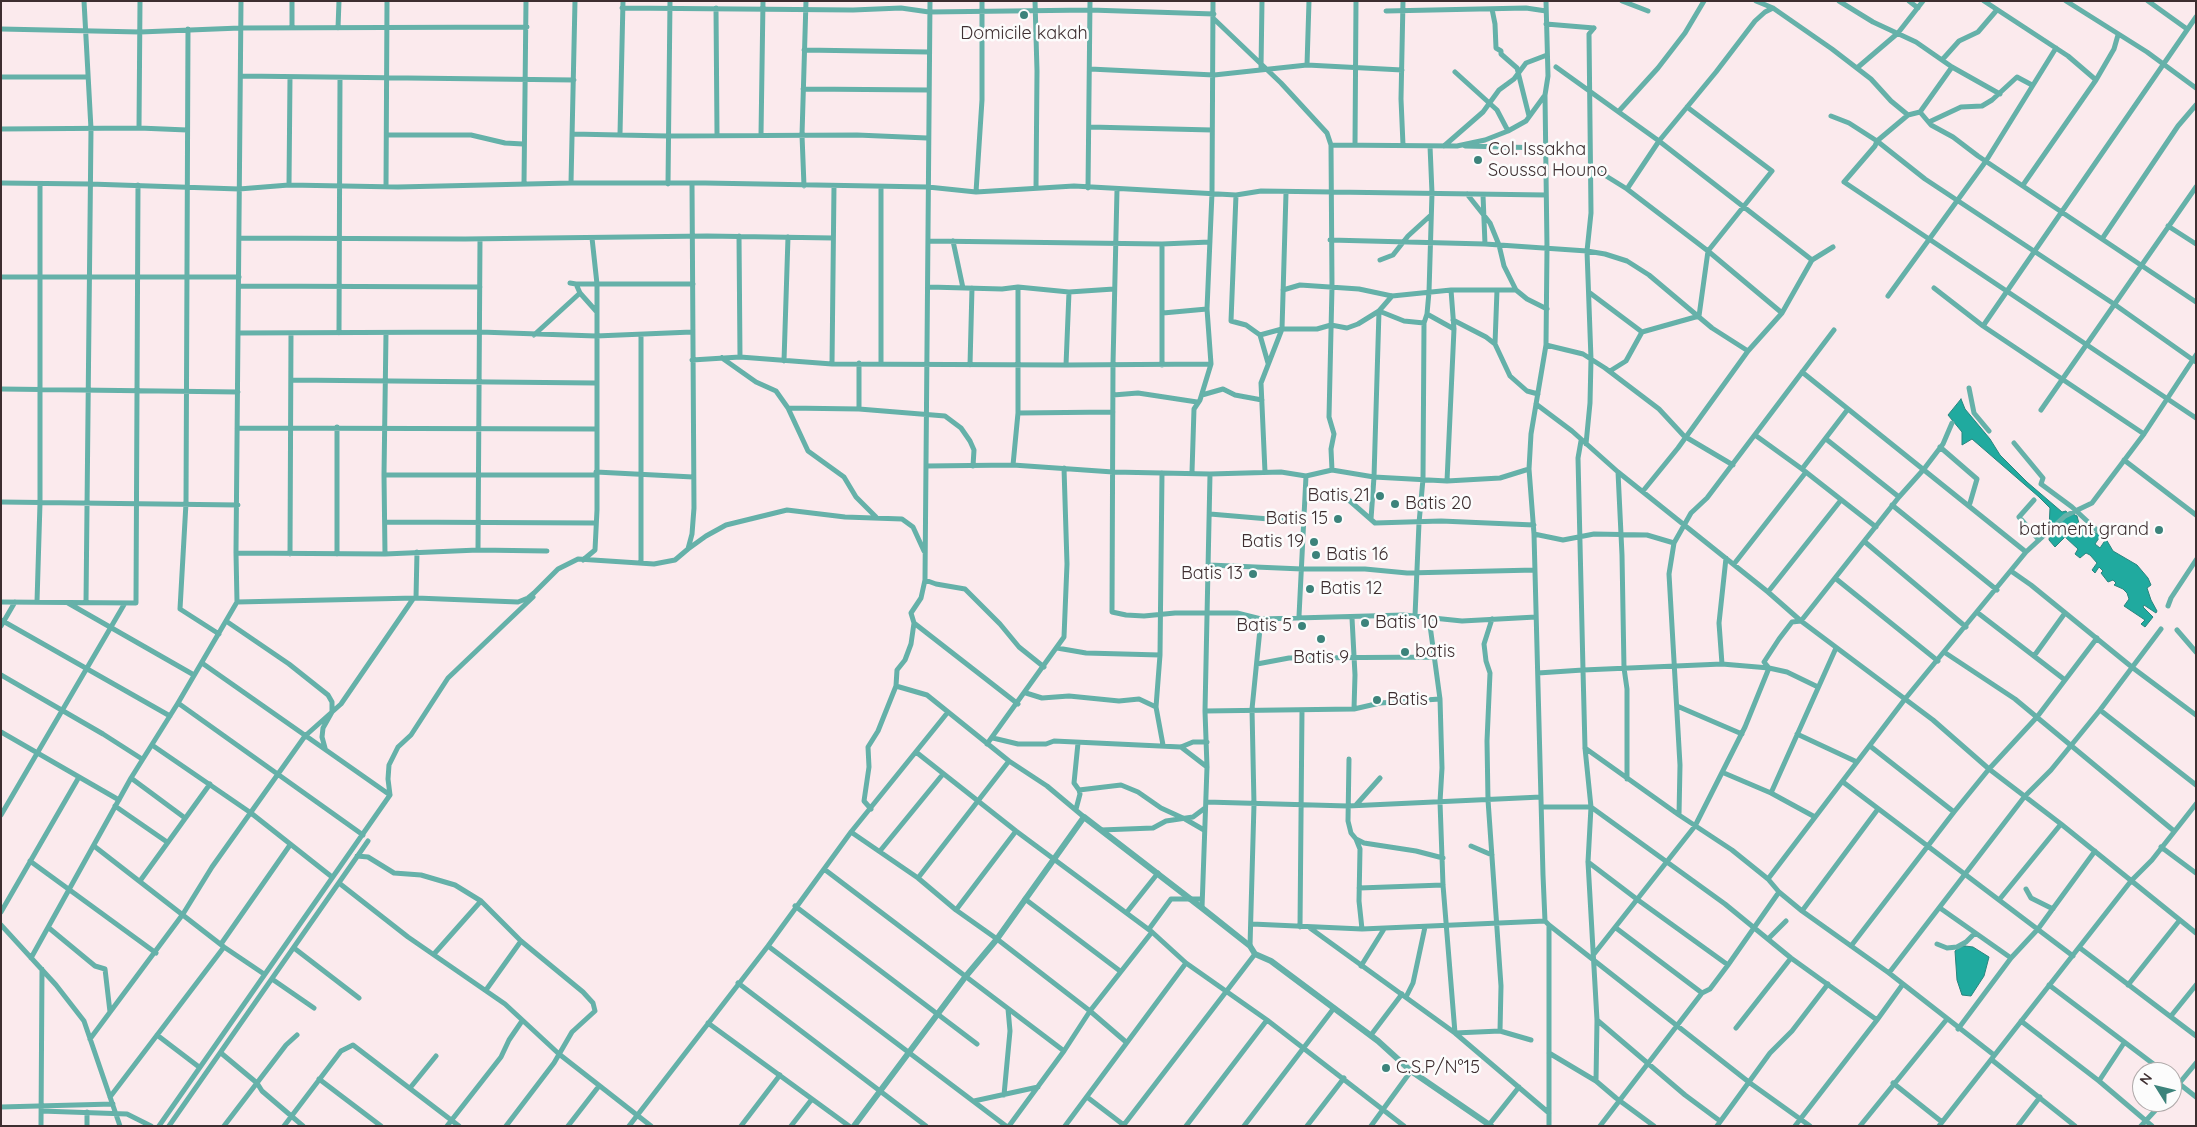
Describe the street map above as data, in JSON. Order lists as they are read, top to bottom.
{
  "places": [
    "Domicile kakah",
    "Col. Issakha Soussa Houno",
    "Batis 21",
    "Batis 20",
    "Batis 15",
    "batiment grand",
    "Batis 19",
    "Batis 16",
    "Batis 13",
    "Batis 12",
    "Batis 10",
    "Batis 5",
    "Batis 9",
    "batis",
    "Batis",
    "C.S.P/N°15"
  ],
  "north": "top left"
}
